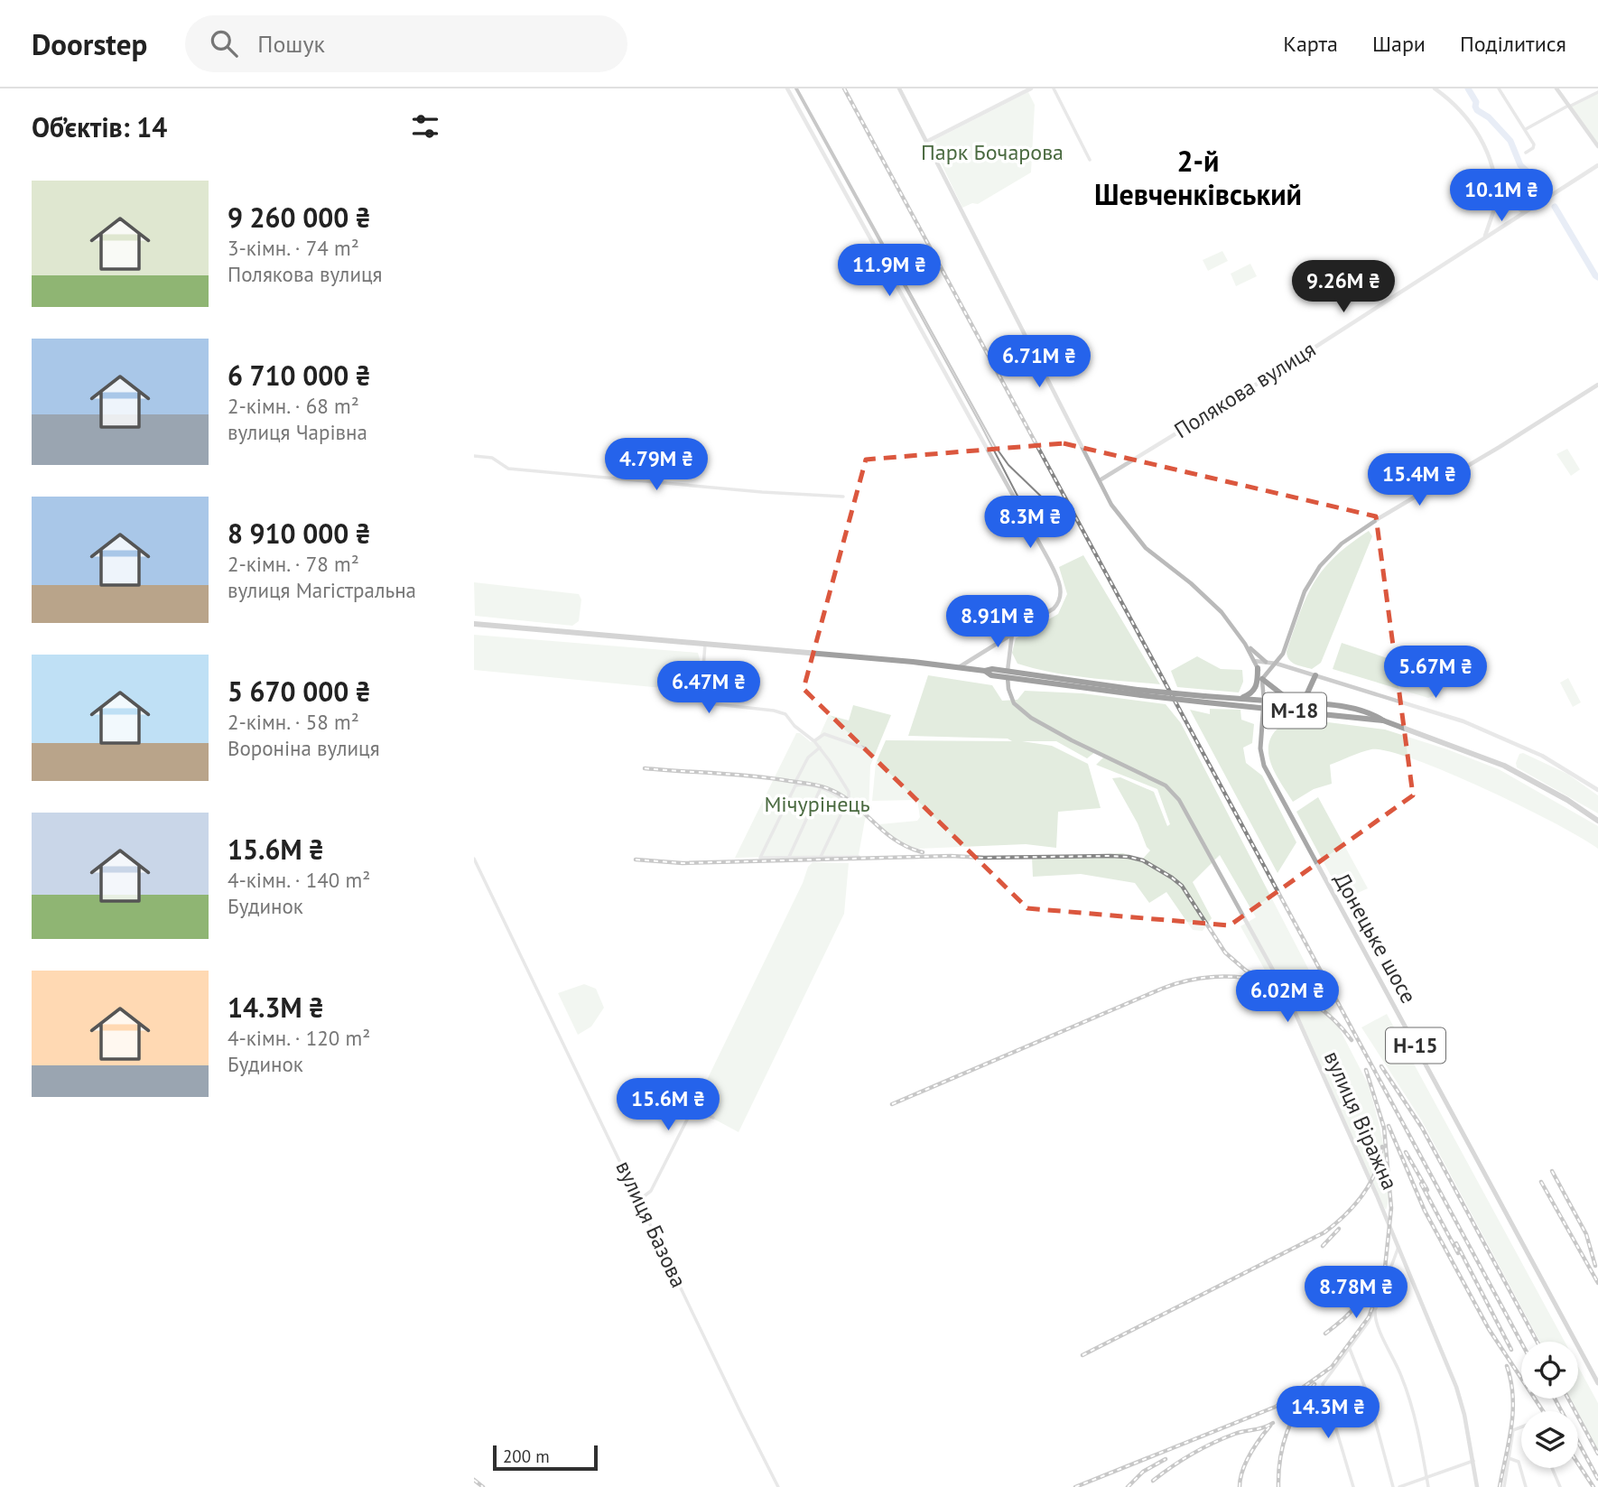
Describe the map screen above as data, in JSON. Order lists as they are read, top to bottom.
{
  "streets": {
    "highway": ["М-18"],
    "main road": ["Донецьке шосе", "Н-15", "вулиця Віражна"],
    "street": ["Полякова вулиця", "вулиця Базова"]
  },
  "crossings": [
    ["М-18", "Донецьке шосе"],
    ["М-18", "вулиця Віражна"]
  ],
  "districts": ["2-й Шевченківський"],
  "parks": ["Парк Бочарова", "Мічурінець"],
  "scale_bar": "200 m",
  "page": {
    "header": "Doorstep",
    "search": "Пошук",
    "nav": ["Карта", "Шари", "Поділитися"],
    "heading": "Об’єктів: 14",
    "list": [
      {
        "name": "9 260 000 ₴",
        "note": "3-кімн. · 74 m² · Полякова вулиця"
      },
      {
        "name": "6 710 000 ₴",
        "note": "2-кімн. · 68 m² · вулиця Чарівна"
      },
      {
        "name": "8 910 000 ₴",
        "note": "2-кімн. · 78 m² · вулиця Магістральна"
      },
      {
        "name": "5 670 000 ₴",
        "note": "2-кімн. · 58 m² · Вороніна вулиця"
      },
      {
        "name": "15.6M ₴",
        "note": "4-кімн. · 140 m² · Будинок"
      },
      {
        "name": "14.3M ₴",
        "note": "4-кімн. · 120 m² · Будинок"
      }
    ],
    "price": [
      "10.1M ₴",
      "11.9M ₴",
      "9.26M ₴",
      "6.71M ₴",
      "4.79M ₴",
      "15.4M ₴",
      "8.3M ₴",
      "8.91M ₴",
      "5.67M ₴",
      "6.47M ₴",
      "6.02M ₴",
      "15.6M ₴",
      "8.78M ₴",
      "14.3M ₴"
    ],
    "scale": "200 m"
  }
}
